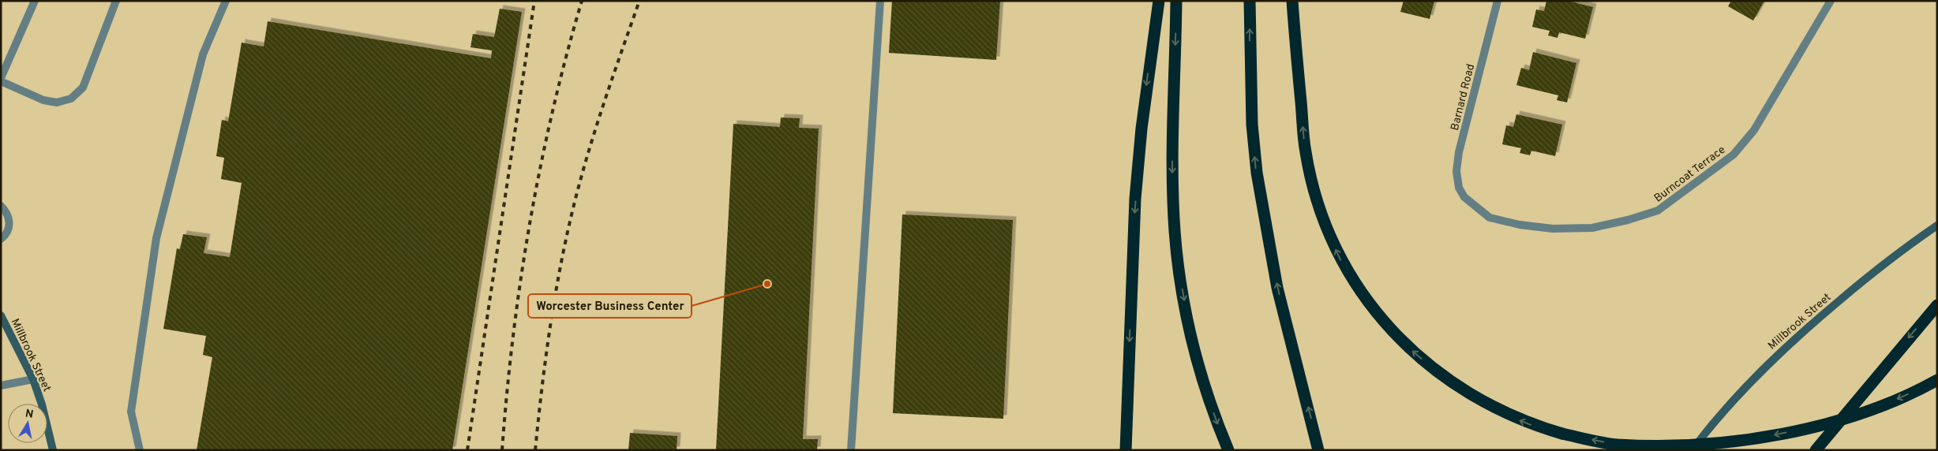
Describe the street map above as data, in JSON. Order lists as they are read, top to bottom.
{
  "streets": {
    "main road": ["Millbrook Street"],
    "street": ["Barnard Road", "Burncoat Terrace"]
  },
  "crossings": [
    ["Barnard Road", "Burncoat Terrace"]
  ],
  "places": ["Worcester Business Center"],
  "north": "top"
}
